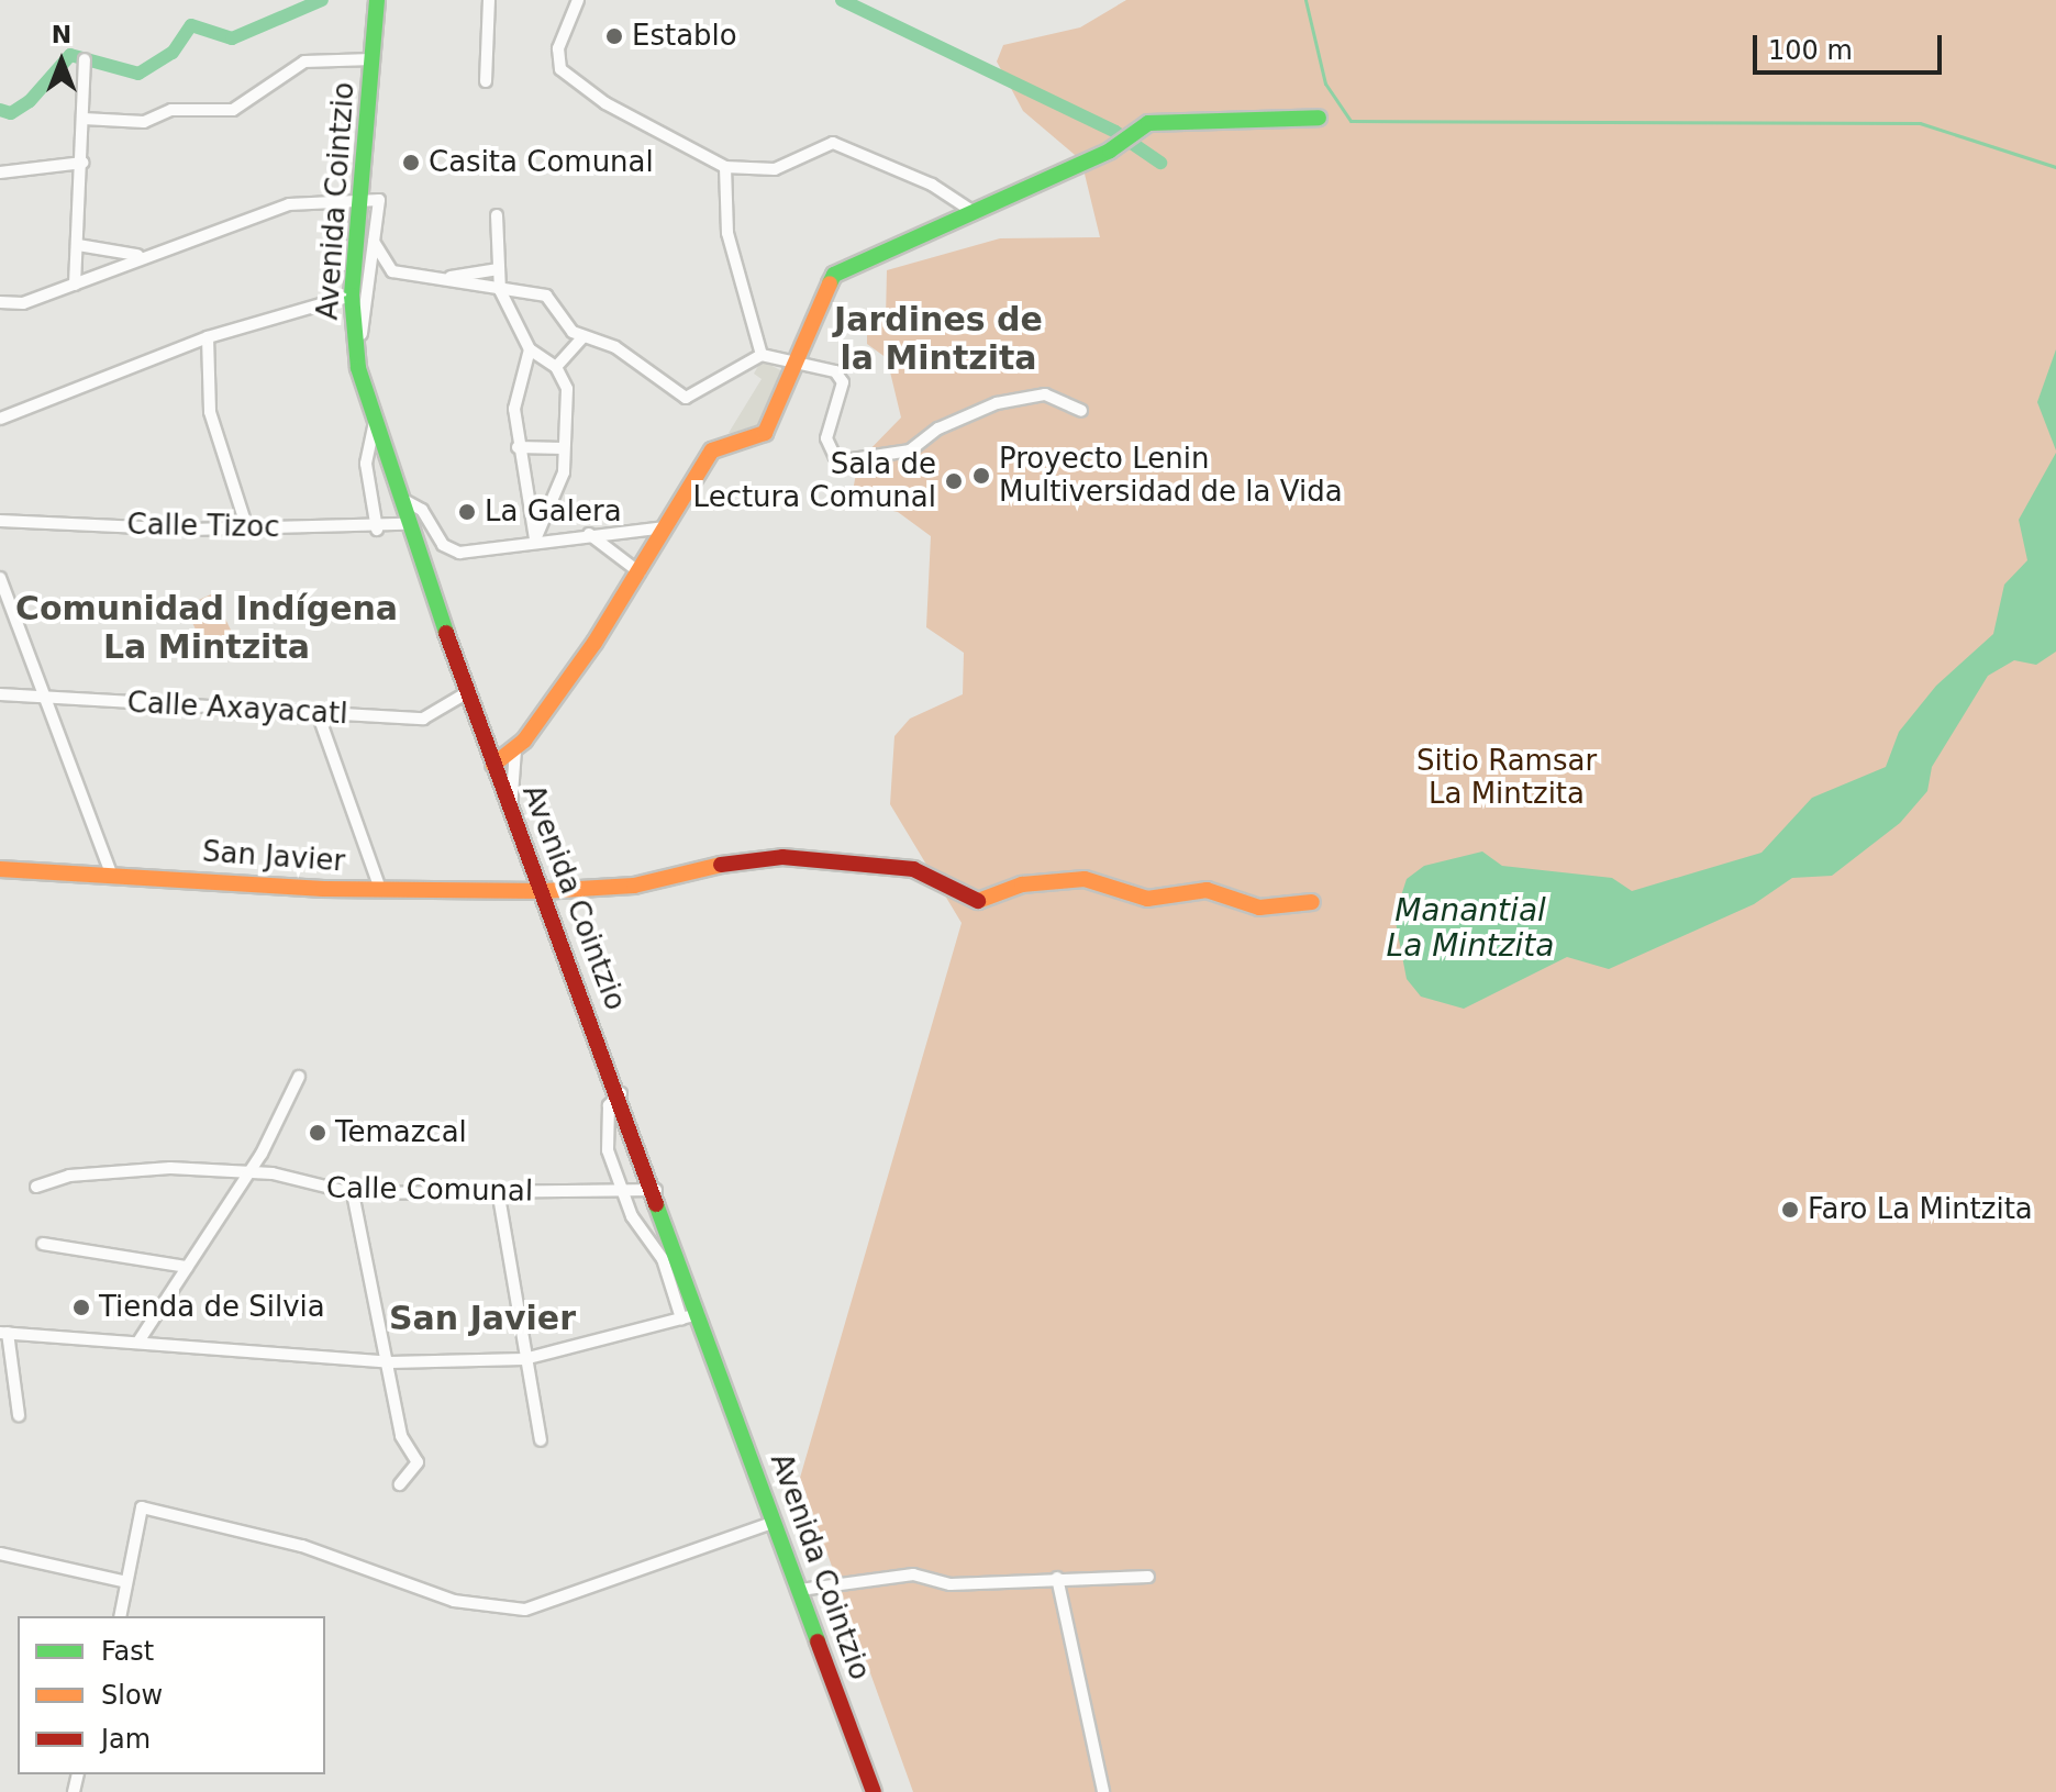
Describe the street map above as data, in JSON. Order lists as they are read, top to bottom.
{
  "streets": {
    "street": [
      "Avenida Cointzio",
      "Calle Tizoc",
      "Calle Axayacatl",
      "San Javier",
      "Calle Comunal"
    ]
  },
  "crossings": [
    ["Avenida Cointzio", "Calle Tizoc"],
    ["Avenida Cointzio", "Calle Axayacatl"],
    ["Avenida Cointzio", "San Javier"],
    ["Avenida Cointzio", "Calle Comunal"]
  ],
  "districts": ["Jardines de la Mintzita", "Comunidad Indígena La Mintzita", "San Javier"],
  "water": ["Manantial La Mintzita"],
  "parks": ["Sitio Ramsar La Mintzita"],
  "places": [
    "Establo",
    "Casita Comunal",
    "Proyecto Lenin Multiversidad de la Vida",
    "Sala de Lectura Comunal",
    "La Galera",
    "Temazcal",
    "Faro La Mintzita",
    "Tienda de Silvia"
  ],
  "legend": ["Fast", "Slow", "Jam"],
  "scale_bar": "100 m",
  "north": "top"
}
